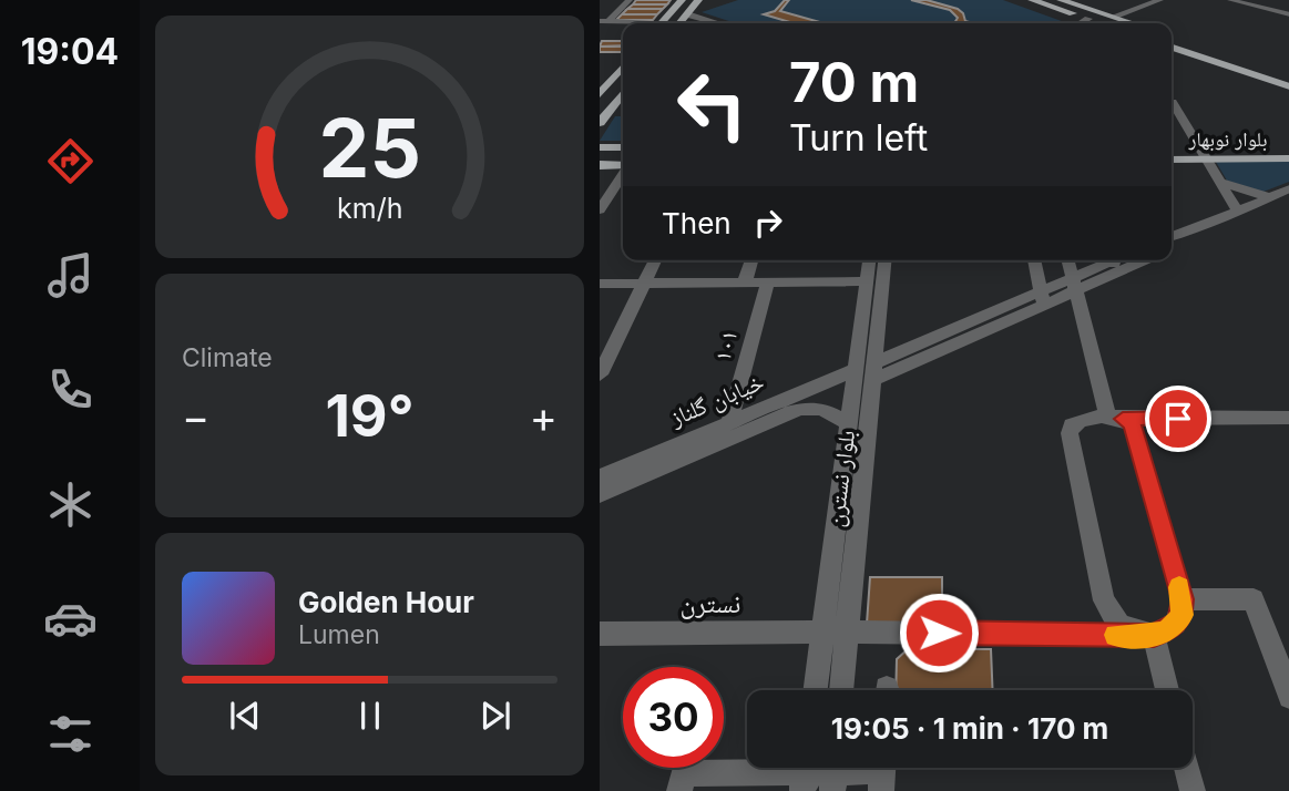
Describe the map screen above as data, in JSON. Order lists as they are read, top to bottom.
{
  "streets": {
    "main road": ["بلوار نوبهار"],
    "street": [
      "۱۰۱",
      "خیابان گلناز",
      "بلوار نسترن",
      "نسترن"
    ]
  },
  "crossings": [
    ["۱۰۱", "خیابان گلناز"],
    ["خیابان گلناز", "بلوار نسترن"],
    ["بلوار نسترن", "نسترن"]
  ],
  "page": {
    "tabs": "19:04",
    "turn": ["70 m", "Turn left"],
    "then": "Then",
    "tile": "Climate",
    "heat": ["−", "19°", "+"],
    "song": ["Golden Hour", "Lumen"],
    "limit": "30",
    "trip": "19:05 · 1 min · 170 m",
    "gauge": ["25", "km/h"]
  }
}
